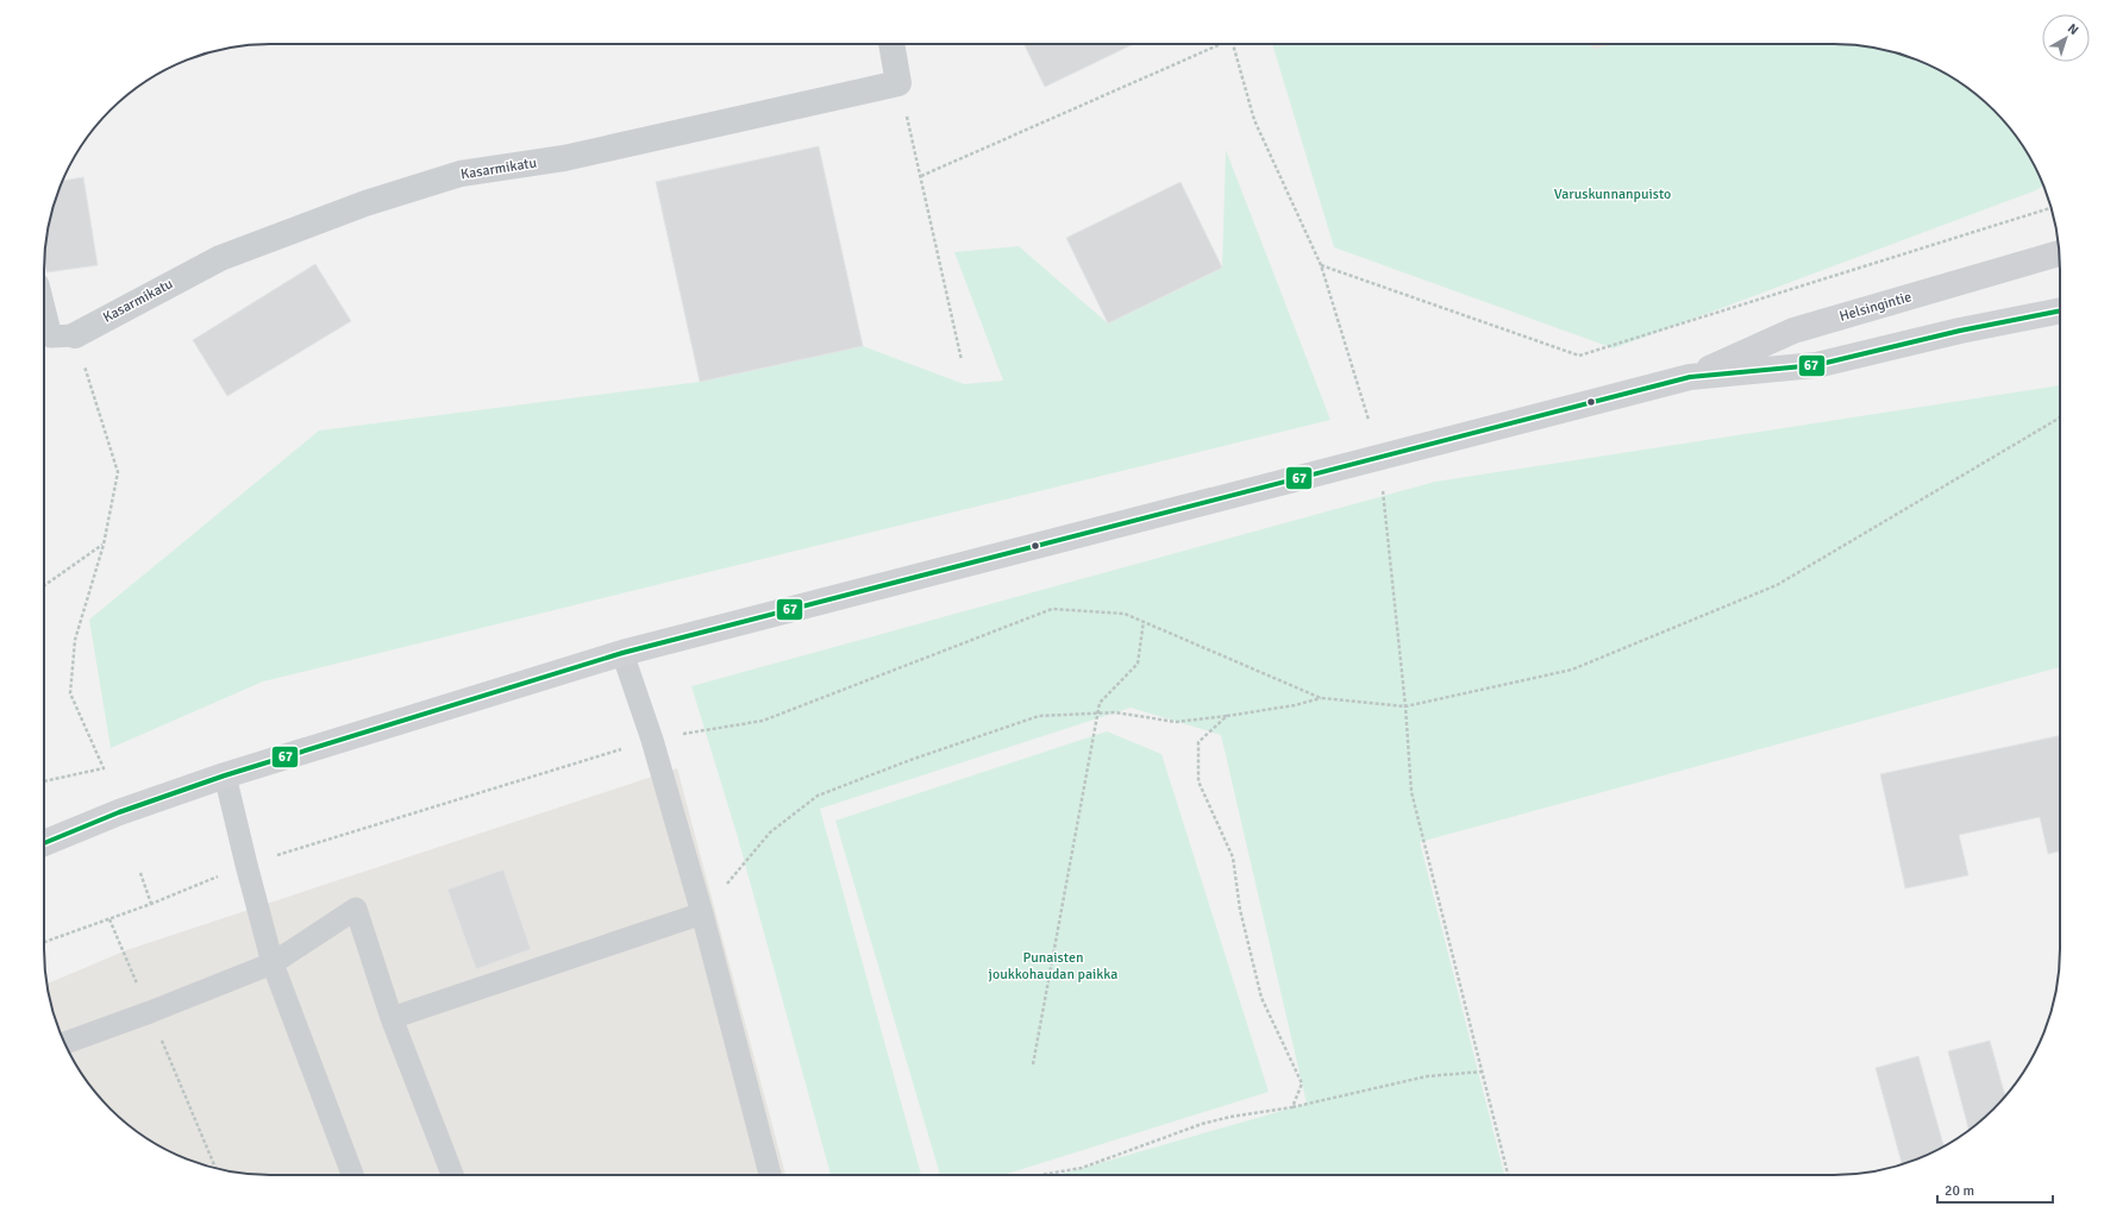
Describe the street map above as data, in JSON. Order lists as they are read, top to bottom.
{
  "streets": {
    "main road": ["Helsingintie"],
    "street": ["Kasarmikatu"]
  },
  "parks": ["Varuskunnanpuisto", "Punaisten joukkohaudan paikka"],
  "lines": ["transit line 67"],
  "scale_bar": "20 m",
  "north": "top right"
}
